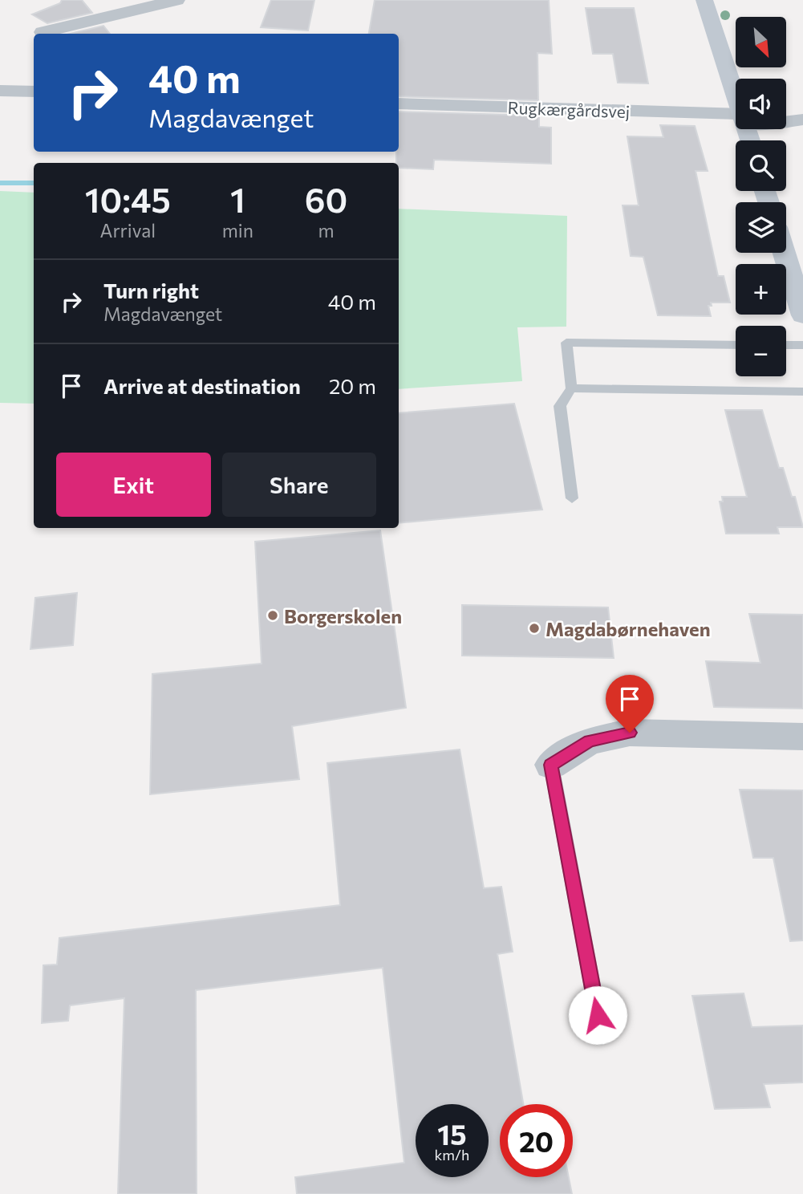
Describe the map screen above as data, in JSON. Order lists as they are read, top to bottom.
{
  "streets": {
    "street": ["Rugkærgårdsvej"]
  },
  "places": ["Borgerskolen", "Magdabørnehaven"],
  "north": "bottom right",
  "page": {
    "map_buttons": ["+", "−"],
    "turn": ["40 m", "Magdavænget"],
    "eta": [
      "10:45",
      "Arrival",
      "1",
      "min",
      "60",
      "m"
    ],
    "list": [
      {
        "name": "Turn right",
        "note": "Magdavænget",
        "value": "40 m"
      },
      {
        "name": "Arrive at destination",
        "value": "20 m"
      }
    ],
    "buttons": ["Exit", "Share"],
    "speed": "15 km/h",
    "limit": "20"
  }
}
